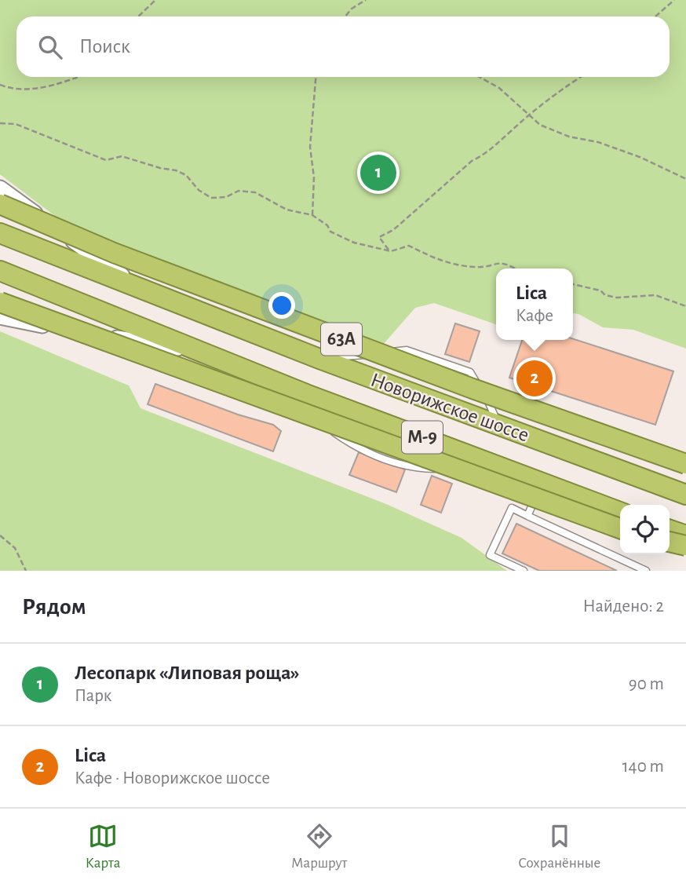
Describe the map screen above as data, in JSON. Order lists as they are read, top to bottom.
{
  "streets": {
    "highway": ["63A", "Новорижское шоссе", "М-9"]
  },
  "page": {
    "search": "Поиск",
    "pins": ["1", "2"],
    "popup": ["Lica", "Кафе"],
    "heading": ["Рядом", "Найдено: 2"],
    "list": [
      {
        "mark": "1",
        "name": "Лесопарк «Липовая роща»",
        "note": "Парк",
        "value": "90 m"
      },
      {
        "mark": "2",
        "name": "Lica",
        "note": "Кафе · Новорижское шоссе",
        "value": "140 m"
      }
    ],
    "nav": ["Карта", "Маршрут", "Сохранённые"]
  }
}
